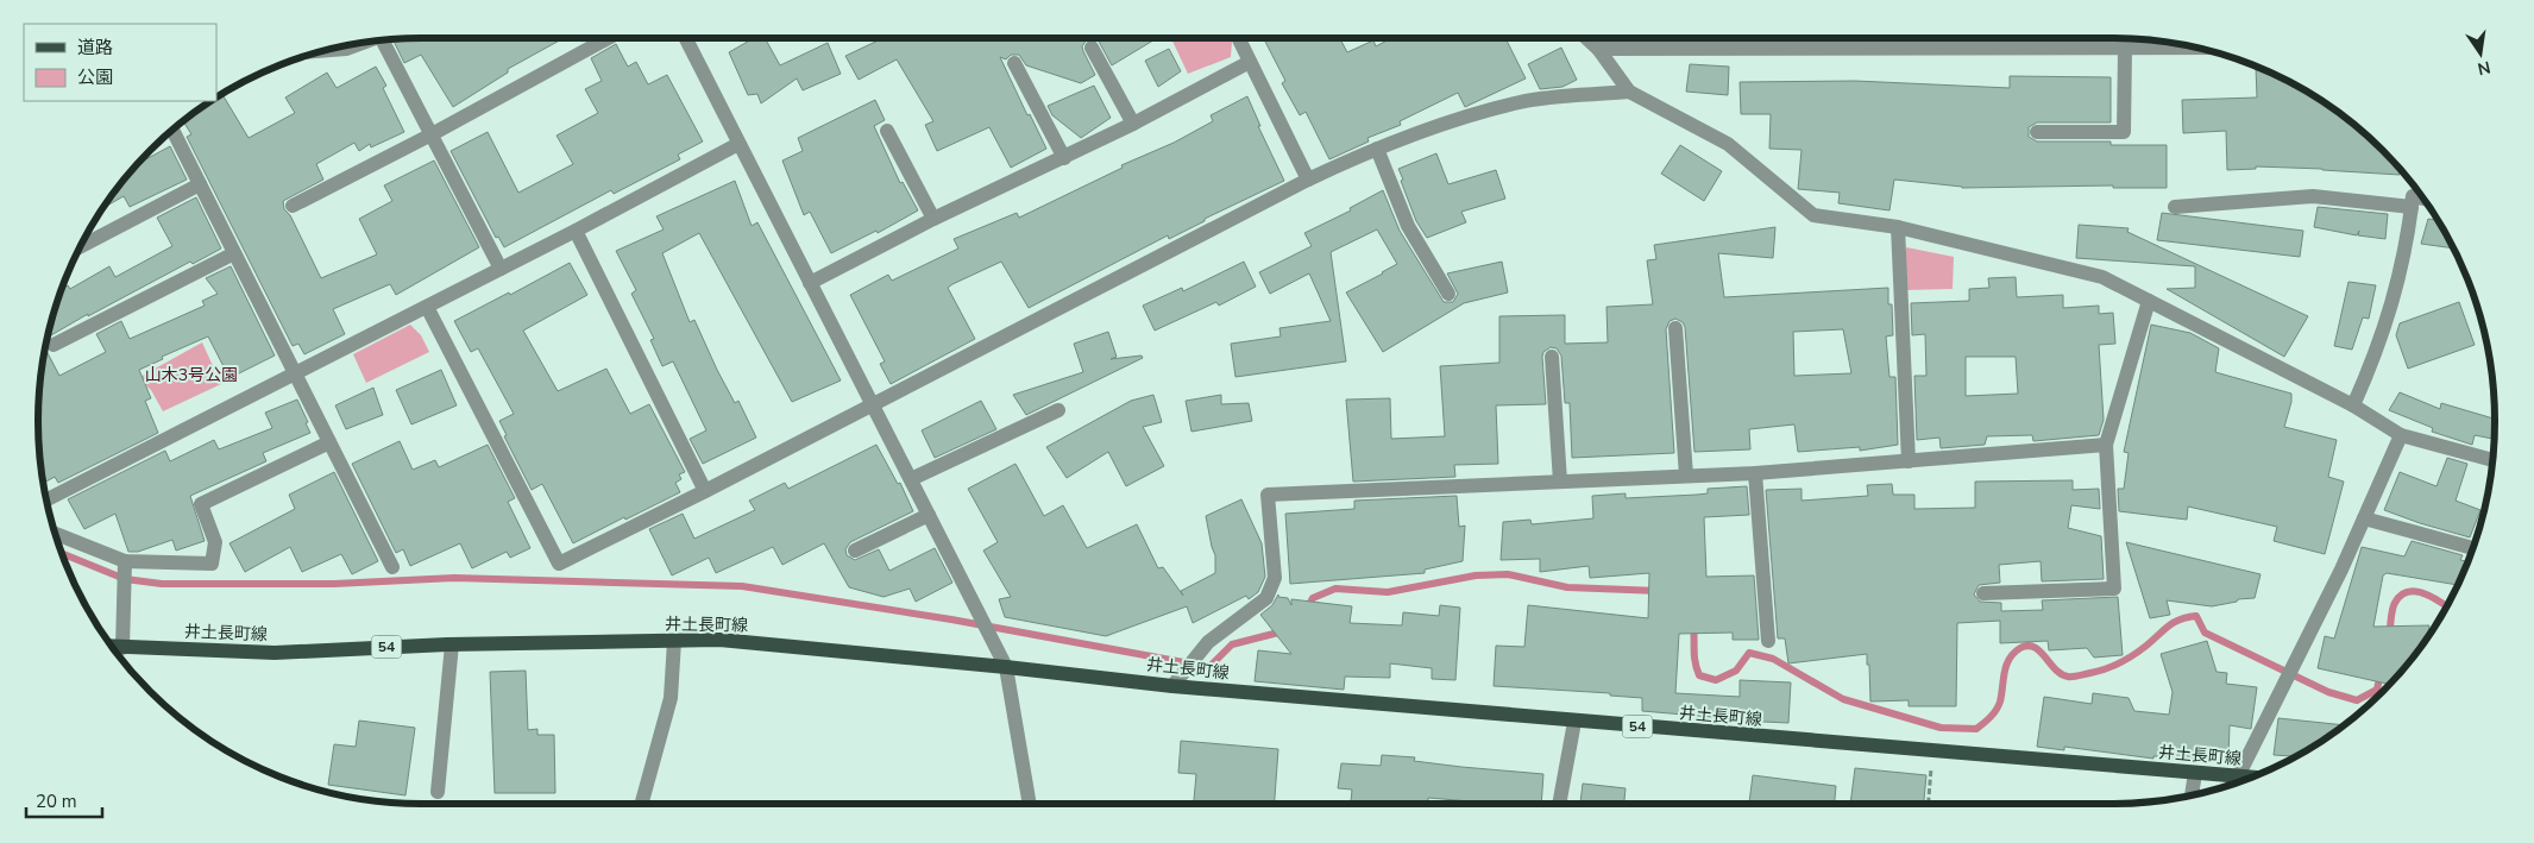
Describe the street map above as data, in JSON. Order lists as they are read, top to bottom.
{
  "streets": {
    "main road": ["井土長町線", "54"]
  },
  "parks": ["山木3号公園"],
  "legend": ["道路", "公園"],
  "scale_bar": "20 m",
  "north": "bottom"
}
